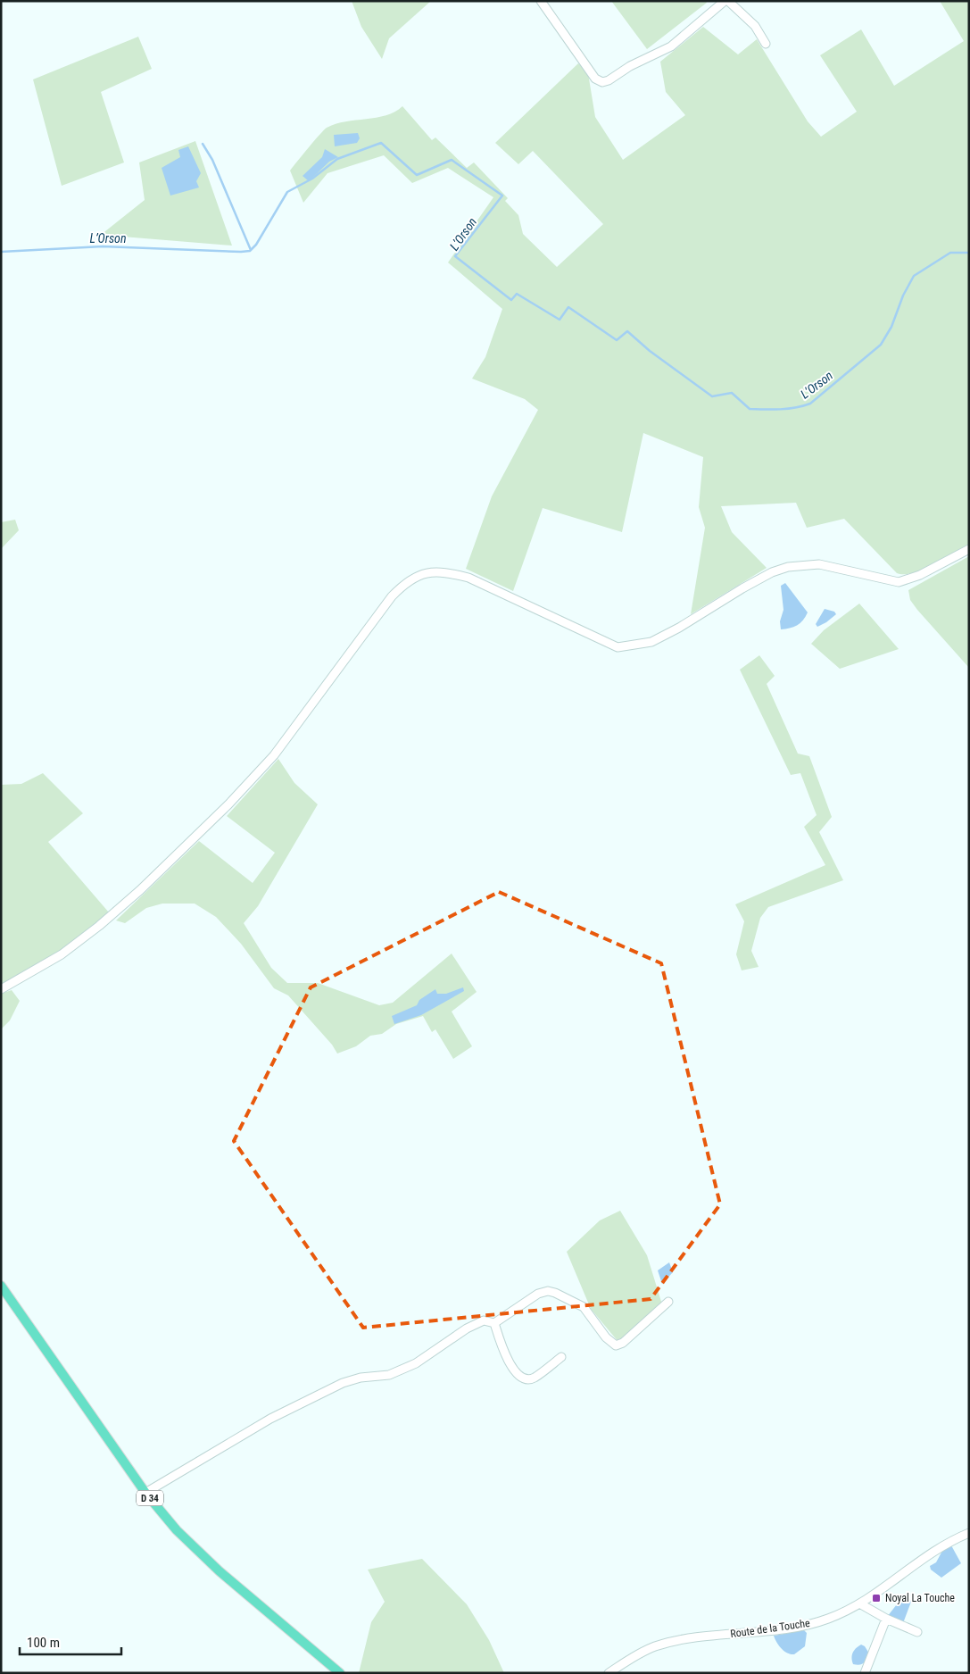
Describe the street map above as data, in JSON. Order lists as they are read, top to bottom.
{
  "streets": {
    "main road": ["D 34"],
    "street": ["Route de la Touche"]
  },
  "water": ["L’Orson"],
  "places": {
    "transit": ["Noyal La Touche"]
  },
  "scale_bar": "100 m"
}
